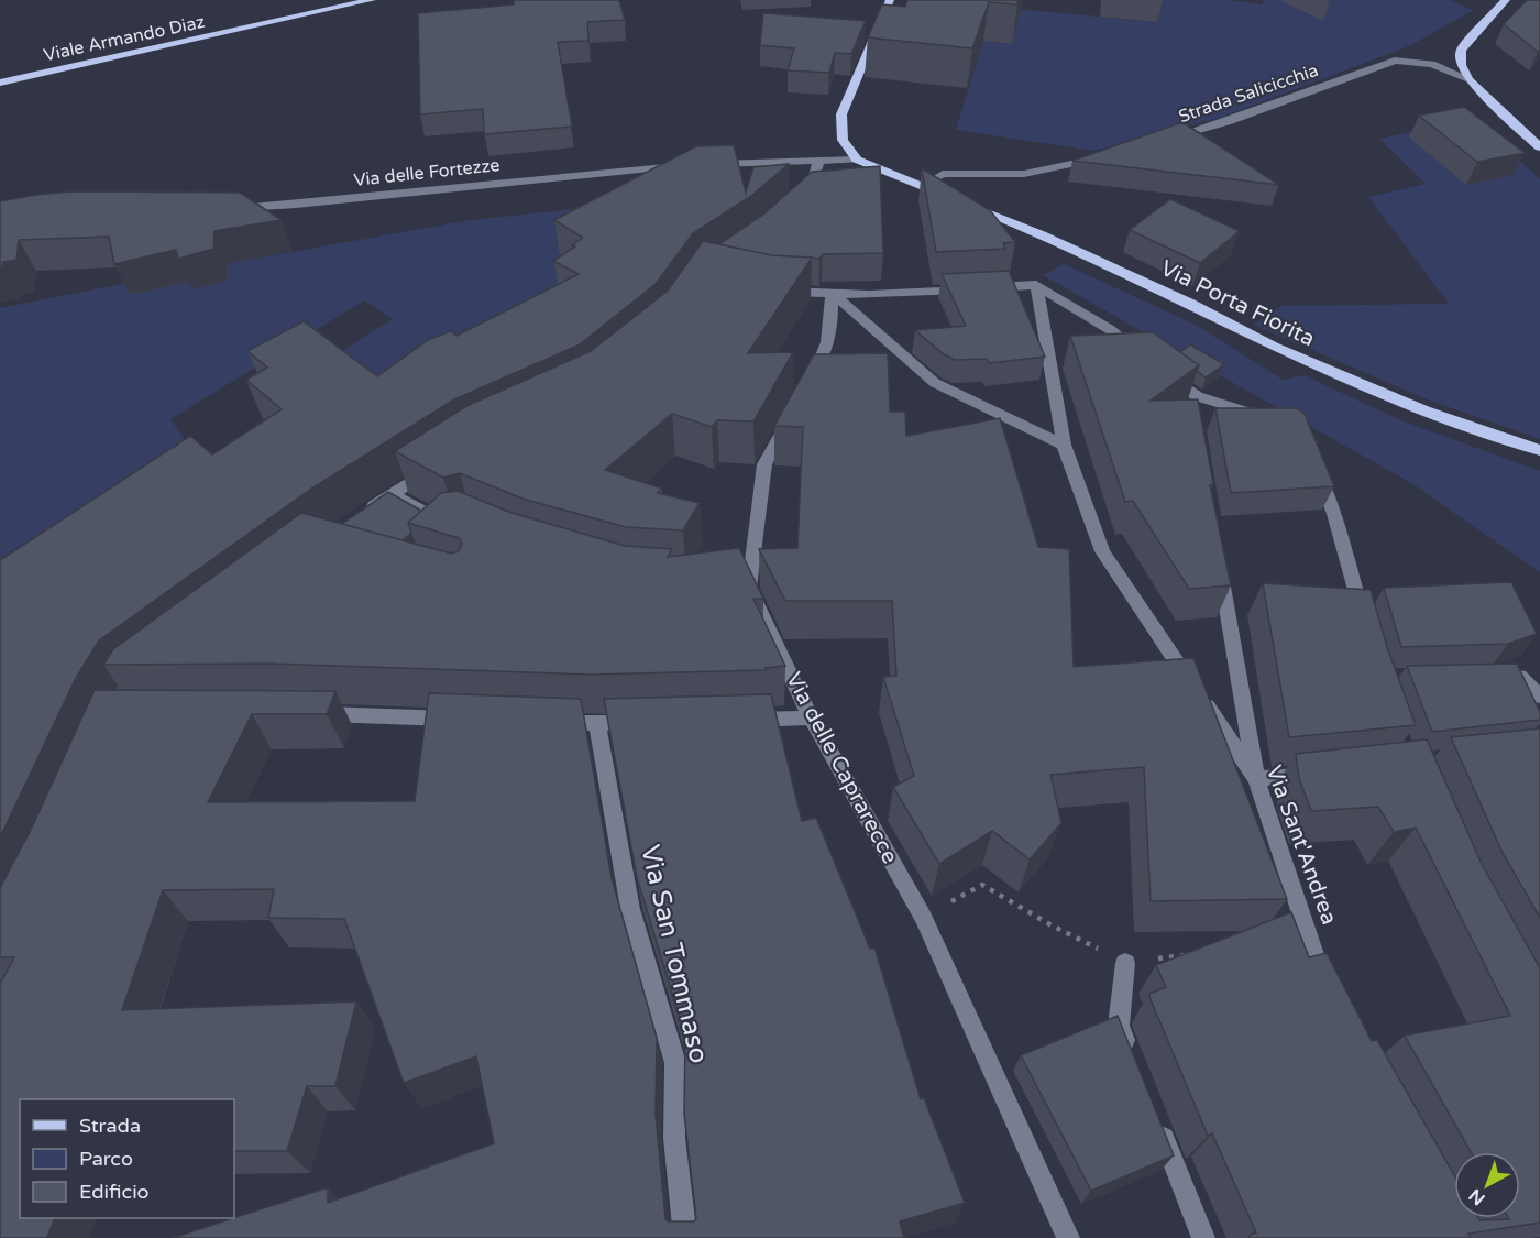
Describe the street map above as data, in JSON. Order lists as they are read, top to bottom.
{
  "streets": {
    "main road": ["Viale Armando Diaz", "Via Porta Fiorita"],
    "street": [
      "Strada Salicicchia",
      "Via delle Fortezze",
      "Via delle Caprarecce",
      "Via Sant'Andrea",
      "Via San Tommaso"
    ]
  },
  "crossings": [
    ["Via delle Fortezze", "Via Porta Fiorita"]
  ],
  "legend": ["Strada", "Parco", "Edificio"],
  "north": "bottom left"
}
